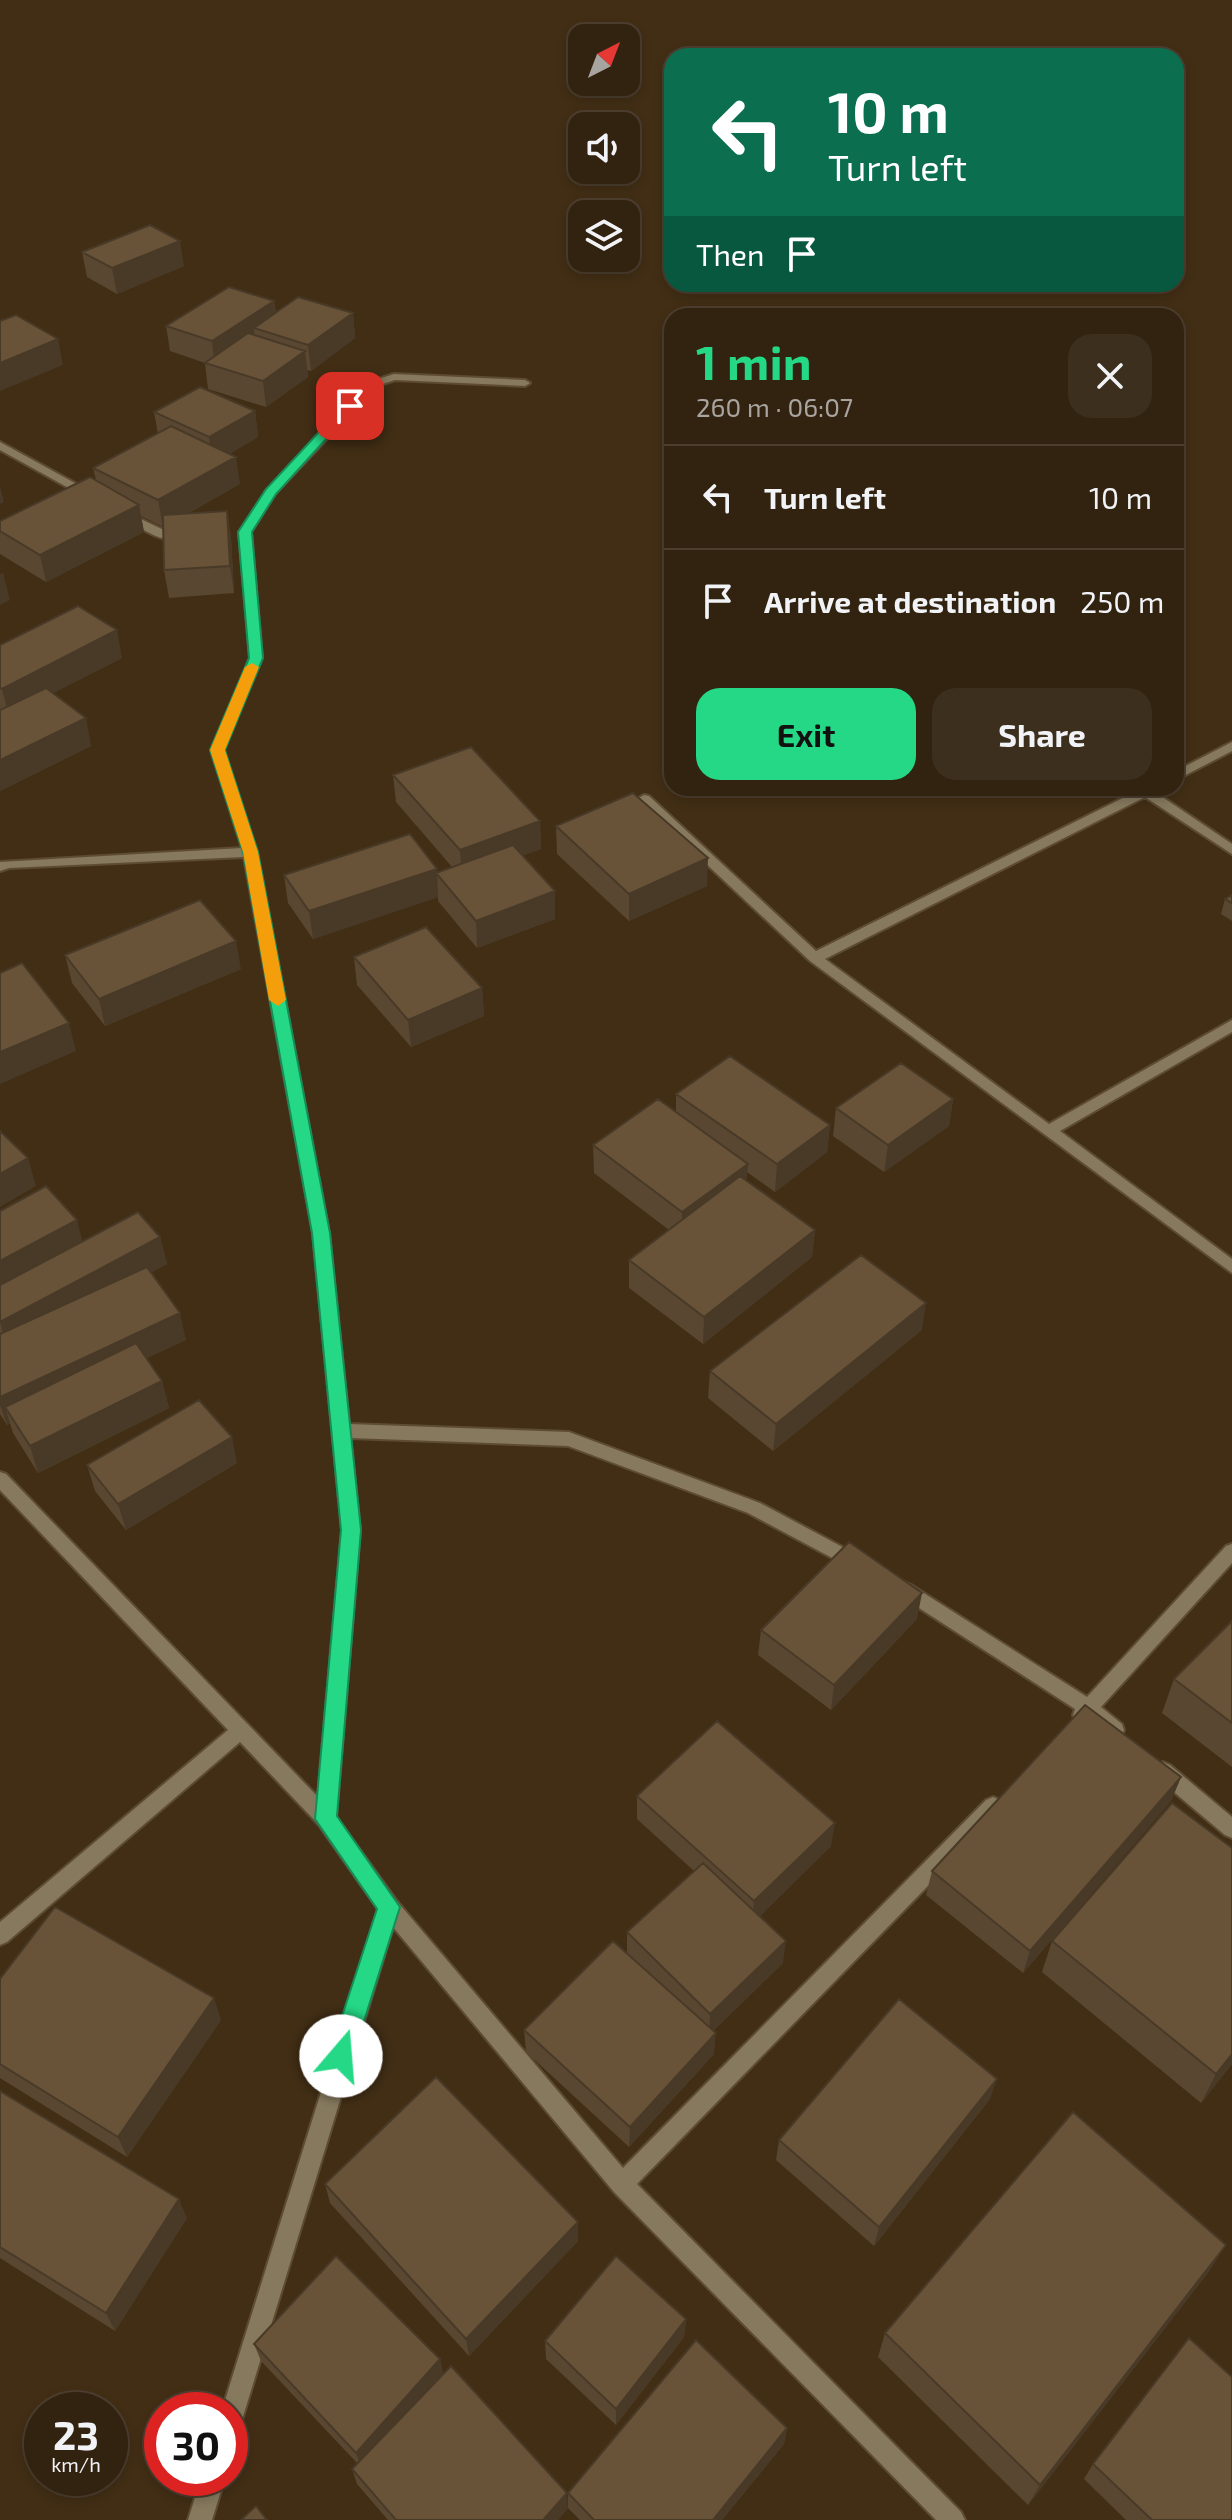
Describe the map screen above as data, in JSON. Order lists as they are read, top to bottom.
{
  "north": "top right",
  "page": {
    "turn": ["10 m", "Turn left"],
    "then": "Then",
    "heading": ["1 min", "260 m · 06:07"],
    "list": [
      {
        "name": "Turn left",
        "value": "10 m"
      },
      {
        "name": "Arrive at destination",
        "value": "250 m"
      }
    ],
    "buttons": ["Exit", "Share"],
    "speed": "23 km/h",
    "limit": "30"
  }
}
